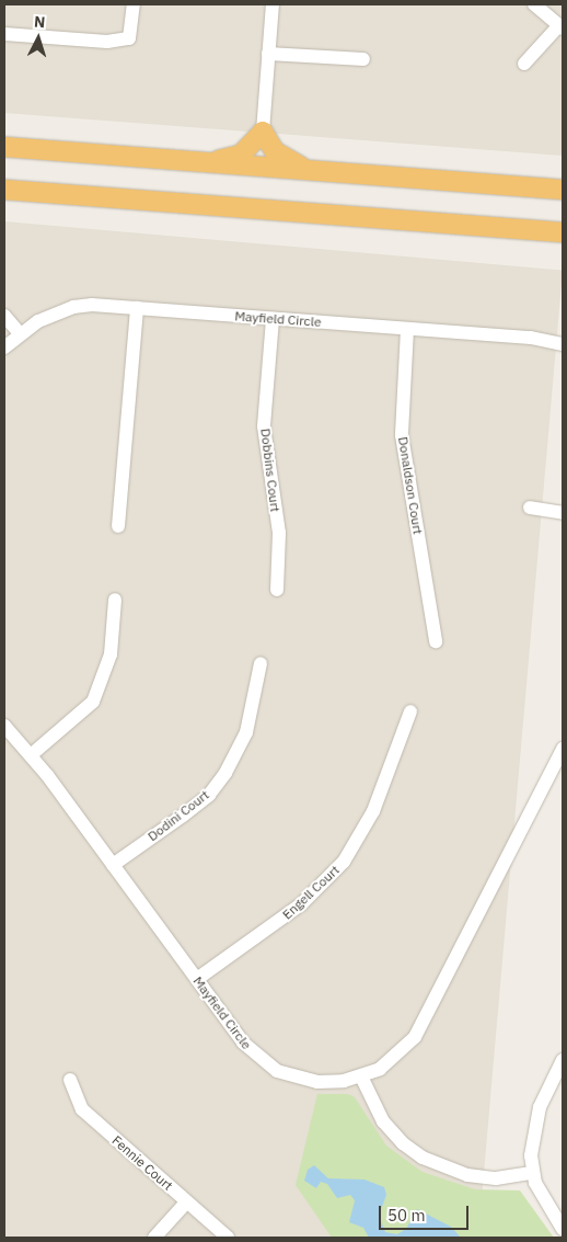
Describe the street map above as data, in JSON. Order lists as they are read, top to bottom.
{
  "streets": {
    "street": [
      "Mayfield Circle",
      "Dobbins Court",
      "Donaldson Court",
      "Dodini Court",
      "Engell Court",
      "Fennie Court"
    ]
  },
  "crossings": [
    ["Mayfield Circle", "Dobbins Court"],
    ["Mayfield Circle", "Donaldson Court"],
    ["Mayfield Circle", "Dodini Court"],
    ["Mayfield Circle", "Engell Court"]
  ],
  "scale_bar": "50 m",
  "north": "top"
}
